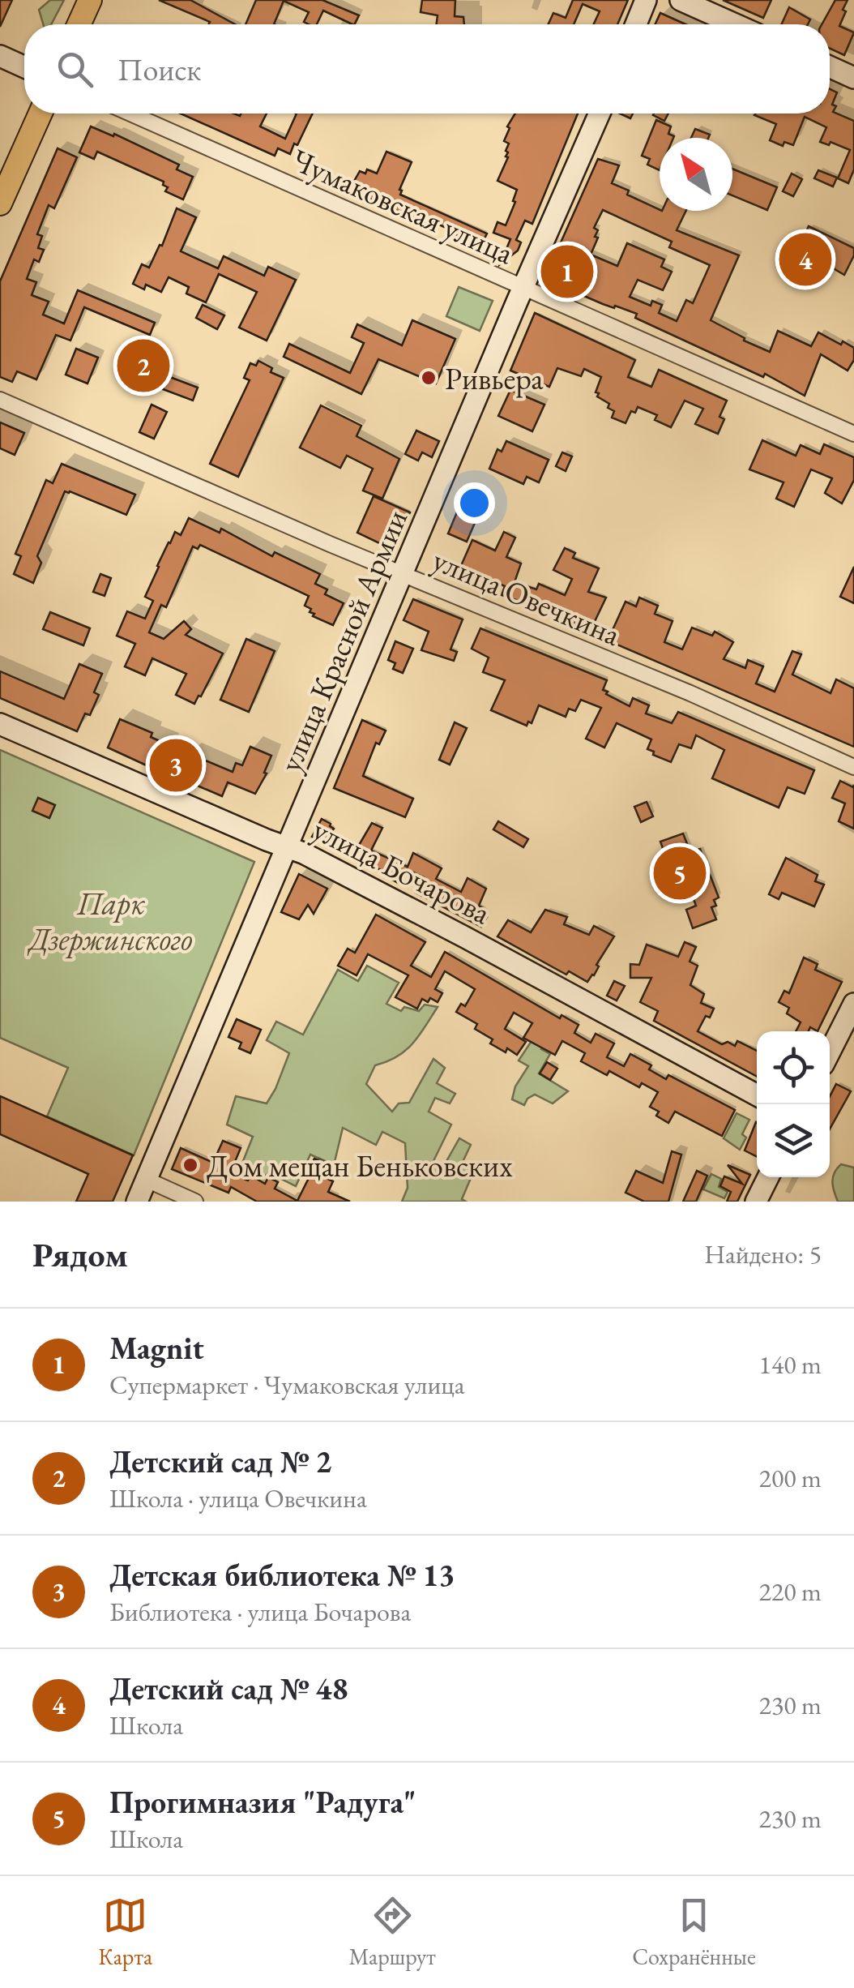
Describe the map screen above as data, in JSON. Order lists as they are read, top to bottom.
{
  "streets": {
    "main road": ["улица Красной Армии", "улица Бочарова"],
    "street": ["Чумаковская улица", "улица Овечкина"]
  },
  "crossings": [
    ["Чумаковская улица", "улица Красной Армии"],
    ["улица Овечкина", "улица Красной Армии"],
    ["улица Красной Армии", "улица Бочарова"]
  ],
  "parks": ["Парк Дзержинского"],
  "places": ["Ривьера", "Дом мещан Беньковских"],
  "north": "top left",
  "page": {
    "search": "Поиск",
    "pins": [
      "4",
      "1",
      "2",
      "3",
      "5"
    ],
    "heading": ["Рядом", "Найдено: 5"],
    "list": [
      {
        "mark": "1",
        "name": "Magnit",
        "note": "Супермаркет · Чумаковская улица",
        "value": "140 m"
      },
      {
        "mark": "2",
        "name": "Детский сад № 2",
        "note": "Школа · улица Овечкина",
        "value": "200 m"
      },
      {
        "mark": "3",
        "name": "Детская библиотека № 13",
        "note": "Библиотека · улица Бочарова",
        "value": "220 m"
      },
      {
        "mark": "4",
        "name": "Детский сад № 48",
        "note": "Школа",
        "value": "230 m"
      },
      {
        "mark": "5",
        "name": "Прогимназия \"Радуга\"",
        "note": "Школа",
        "value": "230 m"
      }
    ],
    "nav": ["Карта", "Маршрут", "Сохранённые"]
  }
}
